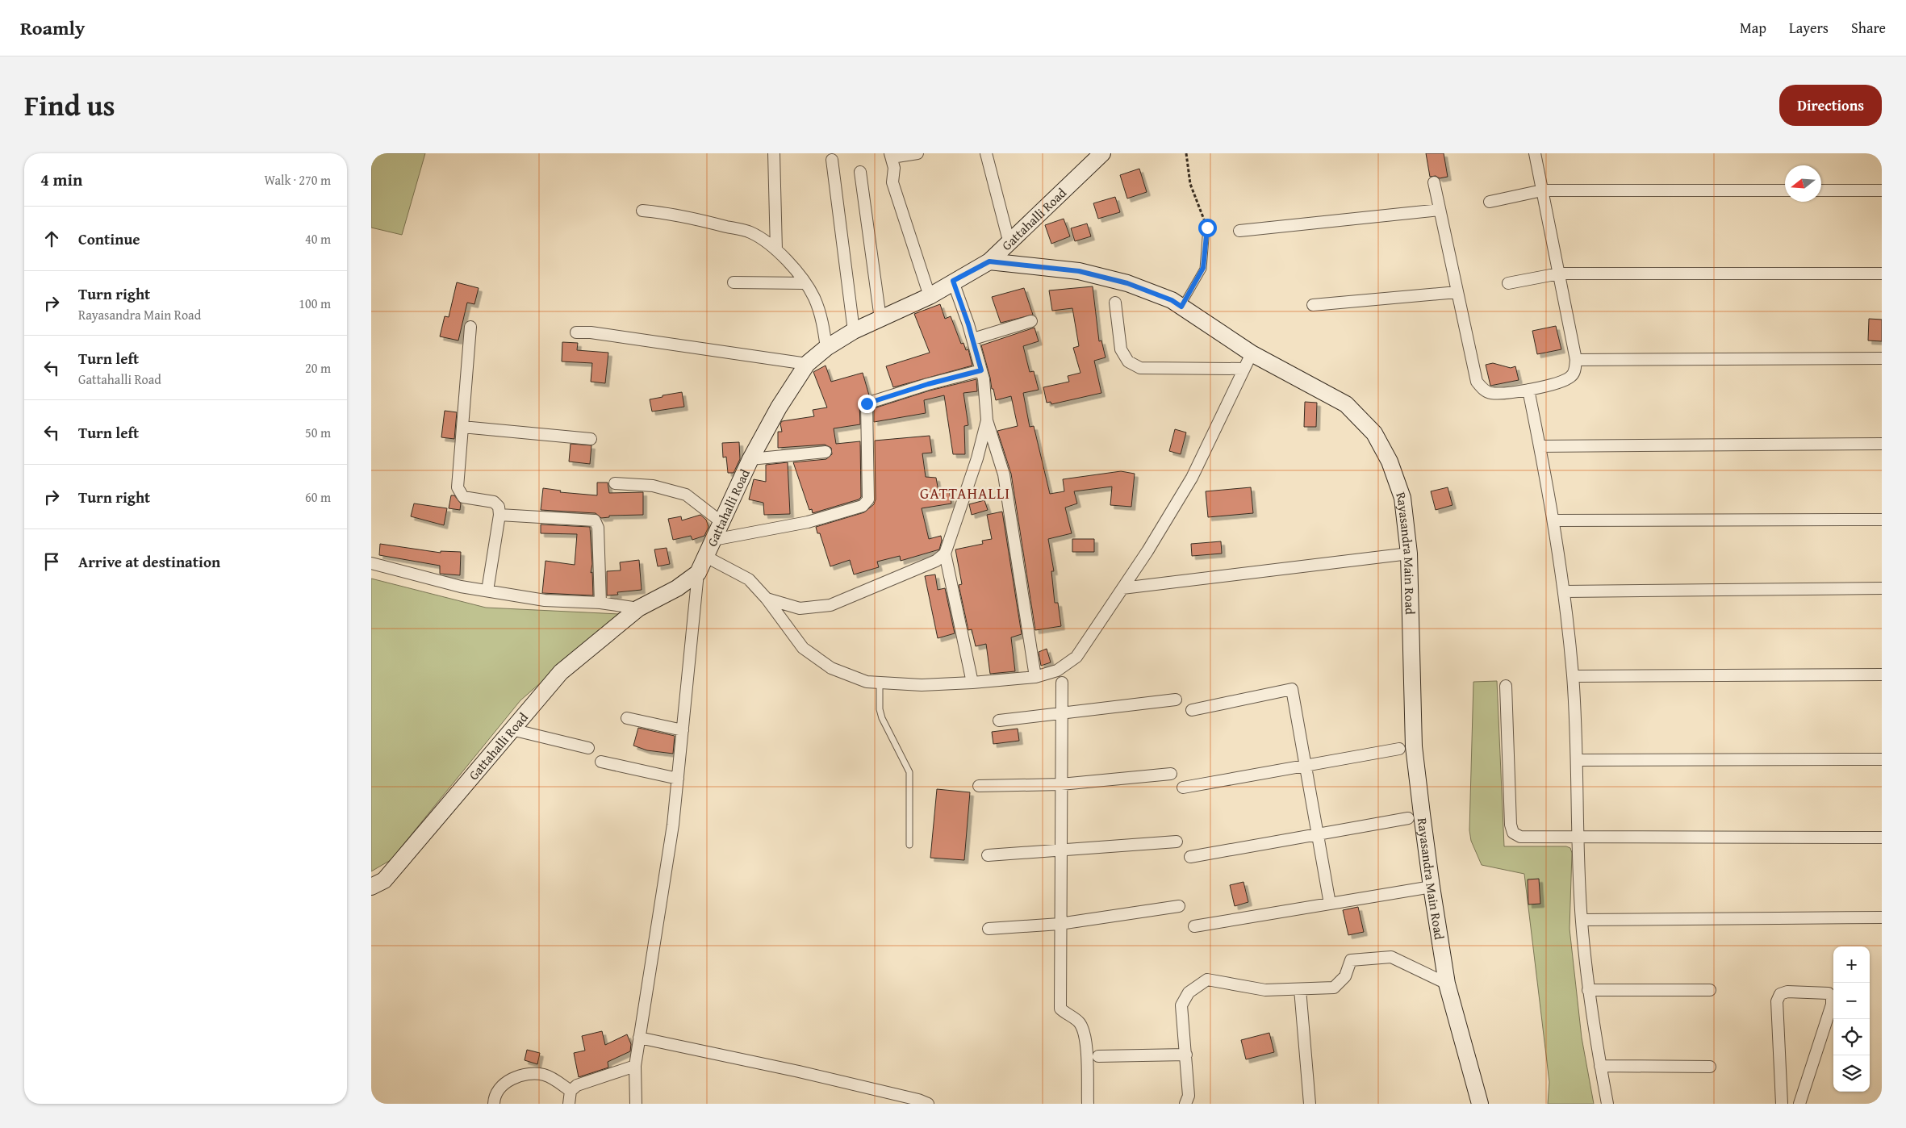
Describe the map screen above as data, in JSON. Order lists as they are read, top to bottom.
{
  "streets": {
    "street": ["Gattahalli Road", "Rayasandra Main Road"]
  },
  "crossings": [
    ["Gattahalli Road", "Rayasandra Main Road"]
  ],
  "districts": ["GATTAHALLI"],
  "north": "left",
  "page": {
    "header": "Roamly",
    "nav": ["Map", "Layers", "Share"],
    "title": "Find us",
    "buttons": "Directions",
    "heading": ["4 min", "Walk · 270 m"],
    "list": [
      ["Continue", "40 m"],
      ["Turn right", "Rayasandra Main Road", "100 m"],
      ["Turn left", "Gattahalli Road", "20 m"],
      ["Turn left", "50 m"],
      ["Turn right", "60 m"],
      "Arrive at destination"
    ],
    "map_buttons": ["+", "−"]
  }
}
